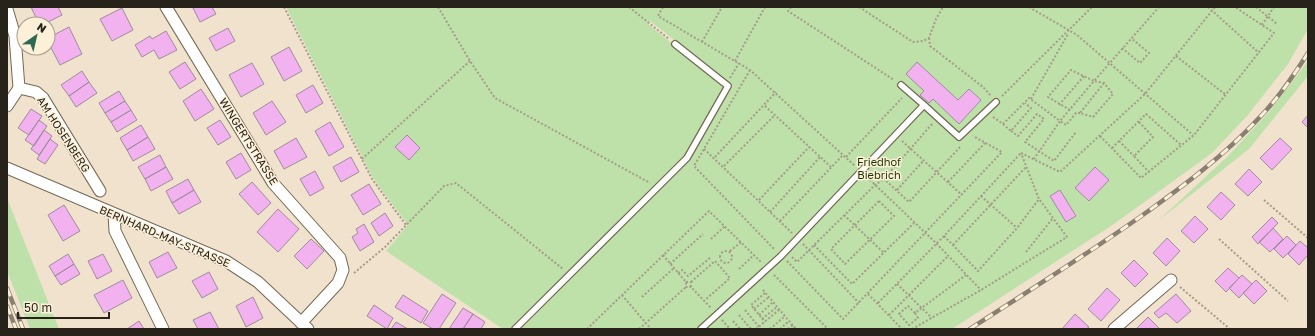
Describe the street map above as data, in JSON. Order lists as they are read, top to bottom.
{
  "streets": {
    "street": ["AM HOSENBERG", "WINGERTSTRASSE", "BERNHARD-MAY-STRASSE"]
  },
  "parks": ["Friedhof Biebrich"],
  "scale_bar": "50 m",
  "north": "top right"
}
